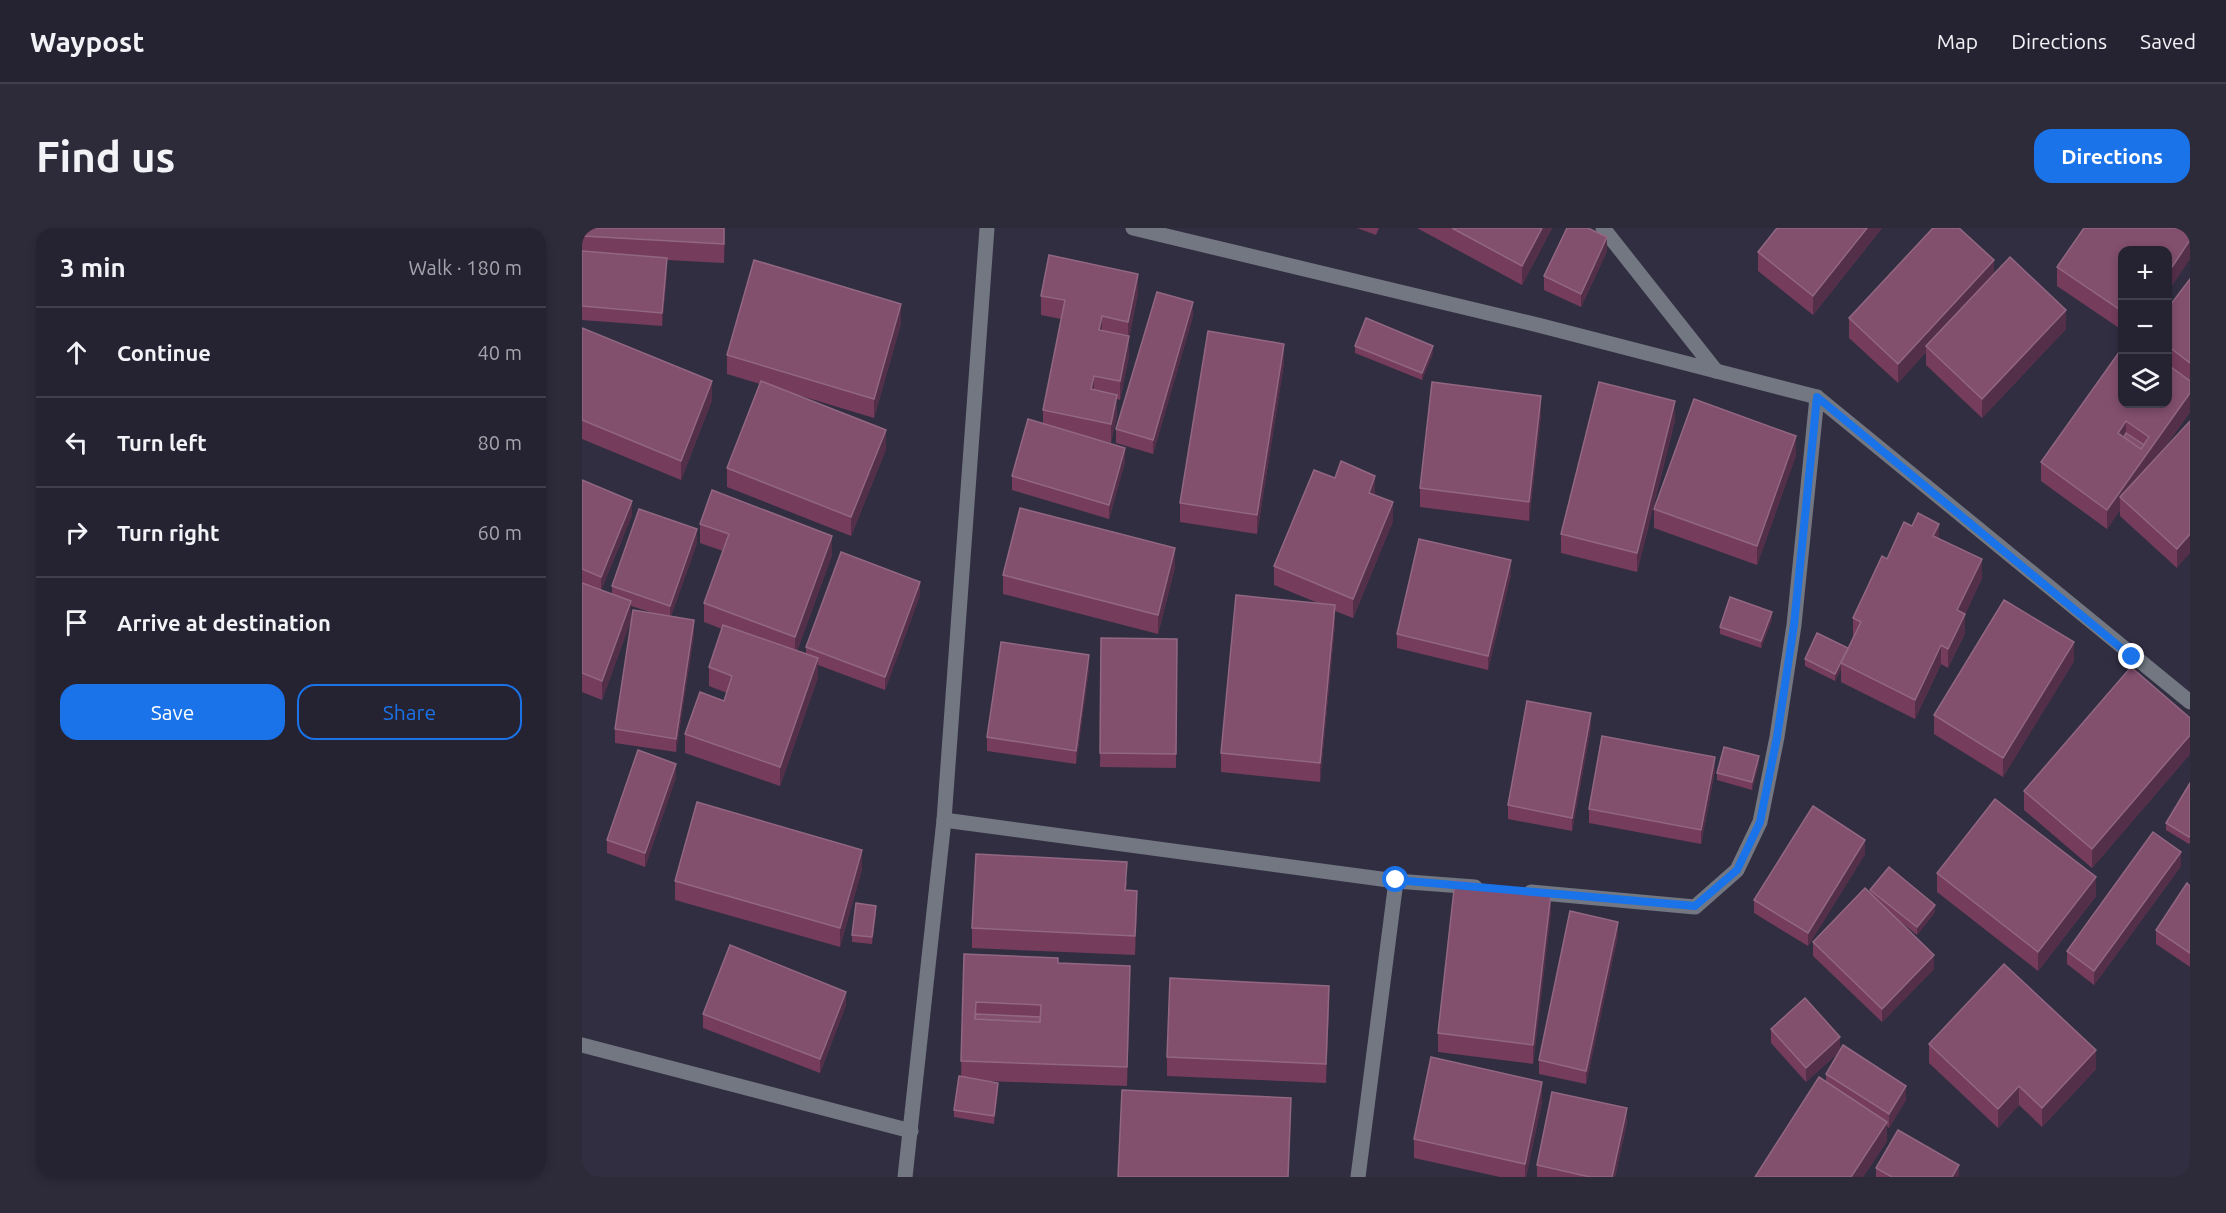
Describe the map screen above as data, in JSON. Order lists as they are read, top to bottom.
{
  "page": {
    "header": "Waypost",
    "nav": ["Map", "Directions", "Saved"],
    "buttons": [
      "Directions",
      ["Save", "Share"]
    ],
    "title": "Find us",
    "heading": ["3 min", "Walk · 180 m"],
    "map_buttons": ["+", "−"],
    "list": [
      ["Continue", "40 m"],
      ["Turn left", "80 m"],
      ["Turn right", "60 m"],
      "Arrive at destination"
    ]
  }
}
